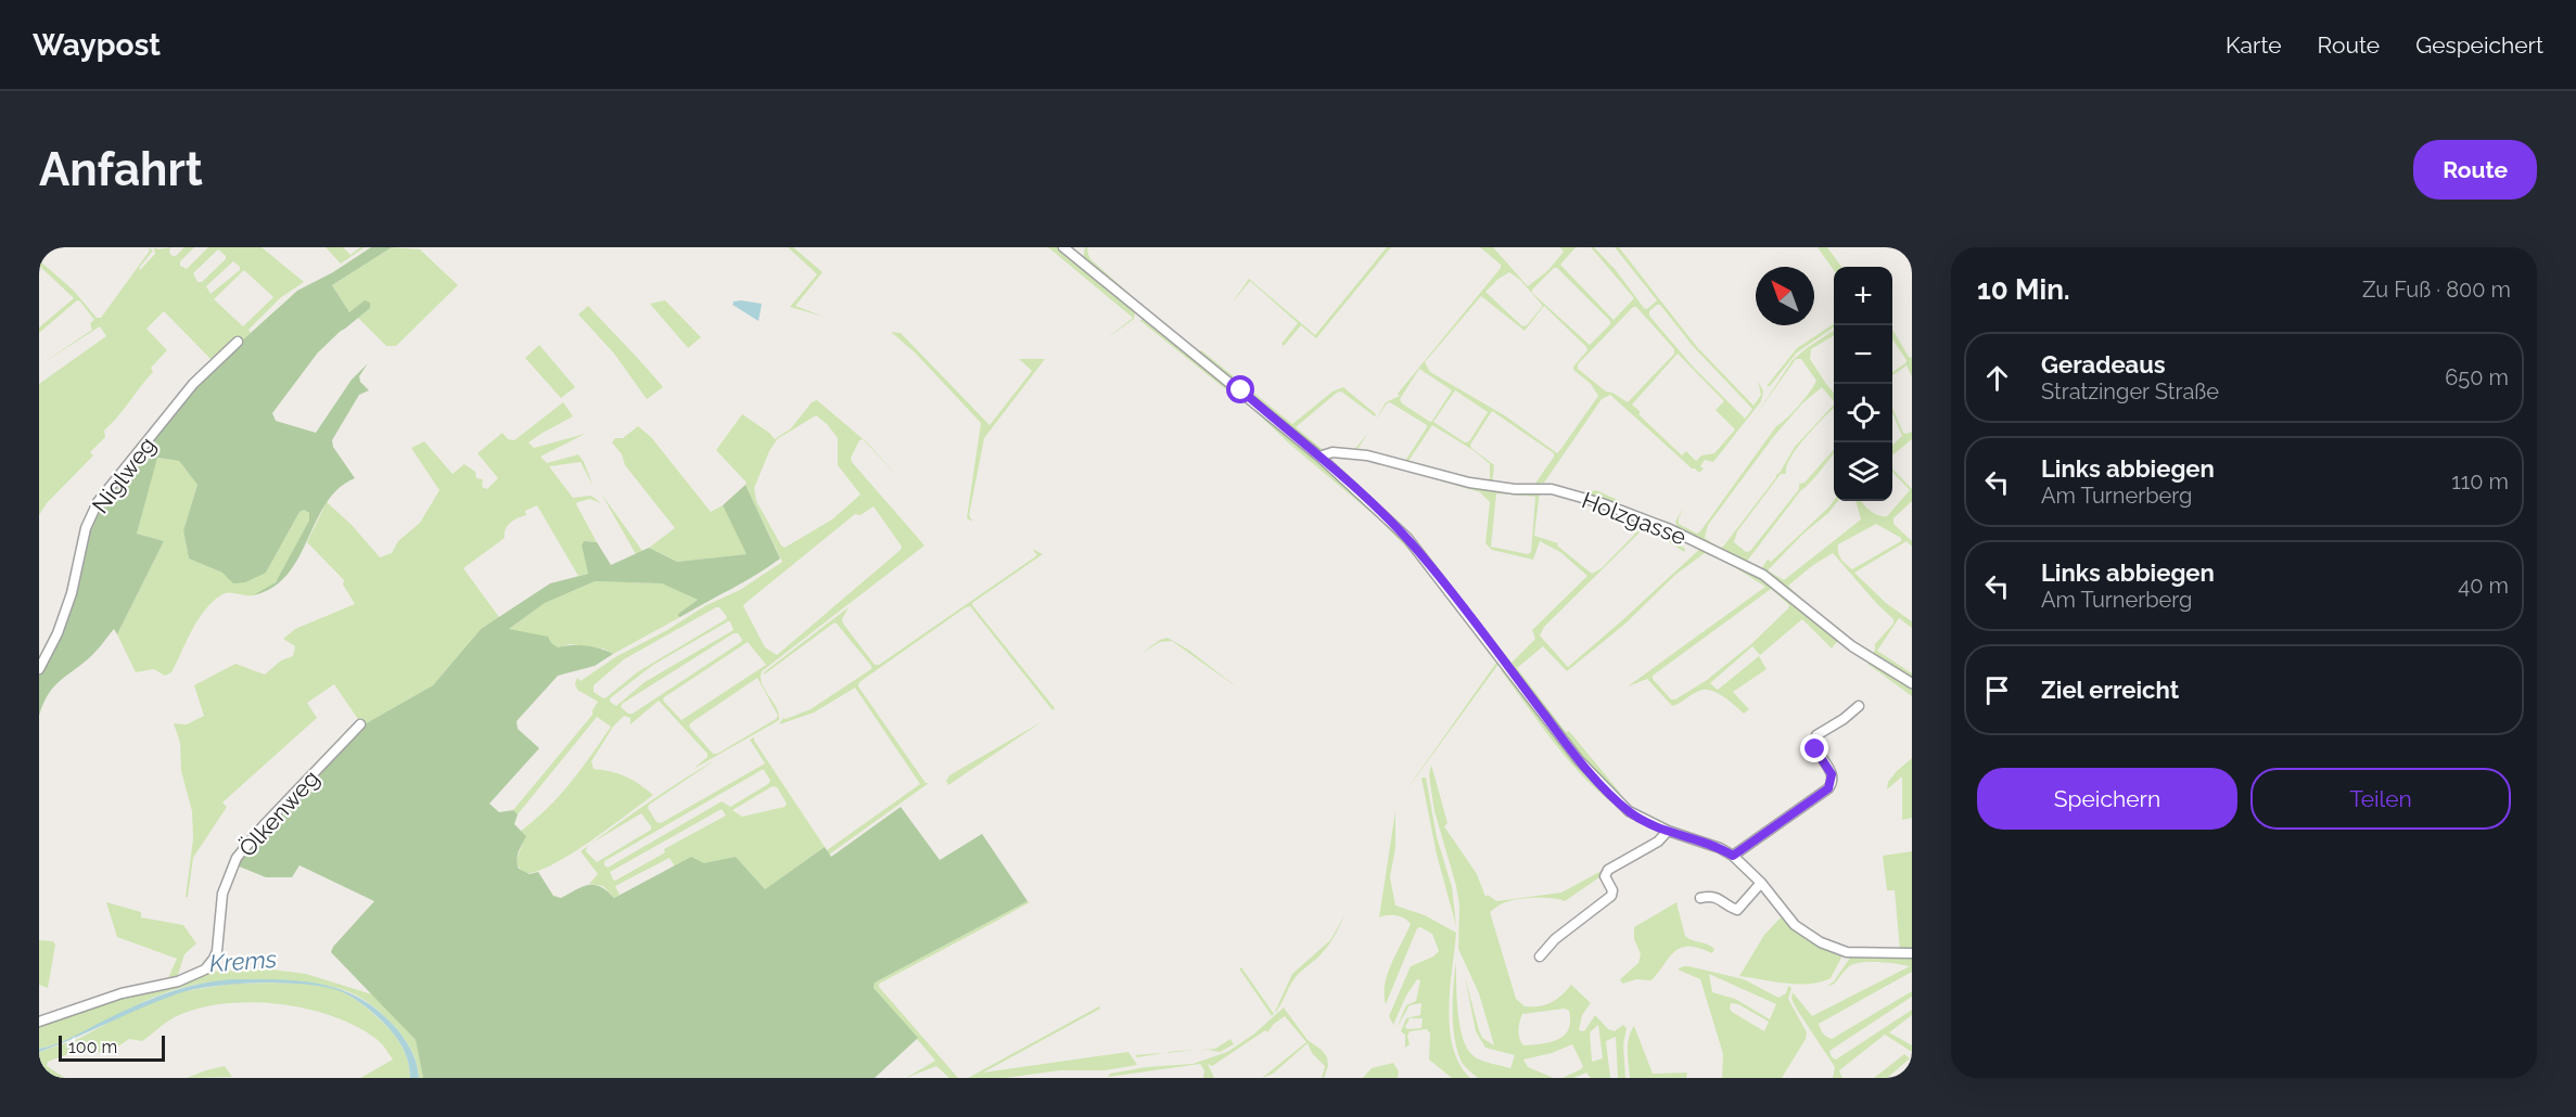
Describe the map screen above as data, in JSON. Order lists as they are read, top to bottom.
{
  "streets": {
    "street": ["Niglweg", "Holzgasse", "Ölkenweg"]
  },
  "water": ["Krems"],
  "scale_bar": "100 m",
  "north": "top left",
  "page": {
    "header": "Waypost",
    "nav": ["Karte", "Route", "Gespeichert"],
    "buttons": [
      "Route",
      ["Speichern", "Teilen"]
    ],
    "title": "Anfahrt",
    "heading": ["10 Min.", "Zu Fuß · 800 m"],
    "map_buttons": ["+", "−"],
    "list": [
      ["Geradeaus", "Stratzinger Straße", "650 m"],
      ["Links abbiegen", "Am Turnerberg", "110 m"],
      ["Links abbiegen", "Am Turnerberg", "40 m"],
      "Ziel erreicht"
    ],
    "scale": "100 m"
  }
}
